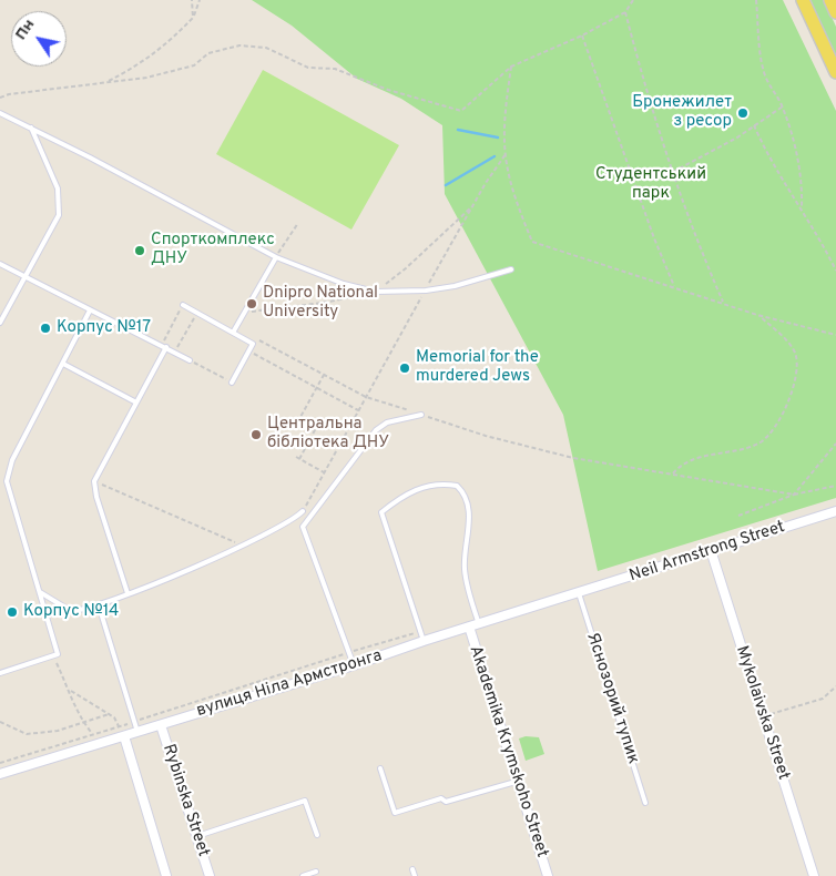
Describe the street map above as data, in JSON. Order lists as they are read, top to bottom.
{
  "streets": {
    "street": [
      "Neil Armstrong Street",
      "вулиця Ніла Армстронга",
      "Mykolaivska Street",
      "Akademika Krymskoho Street",
      "Rybinska Street"
    ],
    "lane": ["Яснозорий тупик"]
  },
  "crossings": [
    ["Neil Armstrong Street", "вулиця Ніла Армстронга"],
    ["Neil Armstrong Street", "Яснозорий тупик"],
    ["Neil Armstrong Street", "Mykolaivska Street"],
    ["вулиця Ніла Армстронга", "Яснозорий тупик"],
    ["вулиця Ніла Армстронга", "Akademika Krymskoho Street"],
    ["вулиця Ніла Армстронга", "Rybinska Street"]
  ],
  "parks": ["Студентський парк"],
  "places": [
    "Бронежилет з ресор",
    "Спорткомплекс ДНУ",
    "Dnipro National University",
    "Корпус №17",
    "Memorial for the murdered Jews",
    "Центральна бібліотека ДНУ",
    "Корпус №14"
  ],
  "north": "top left"
}
